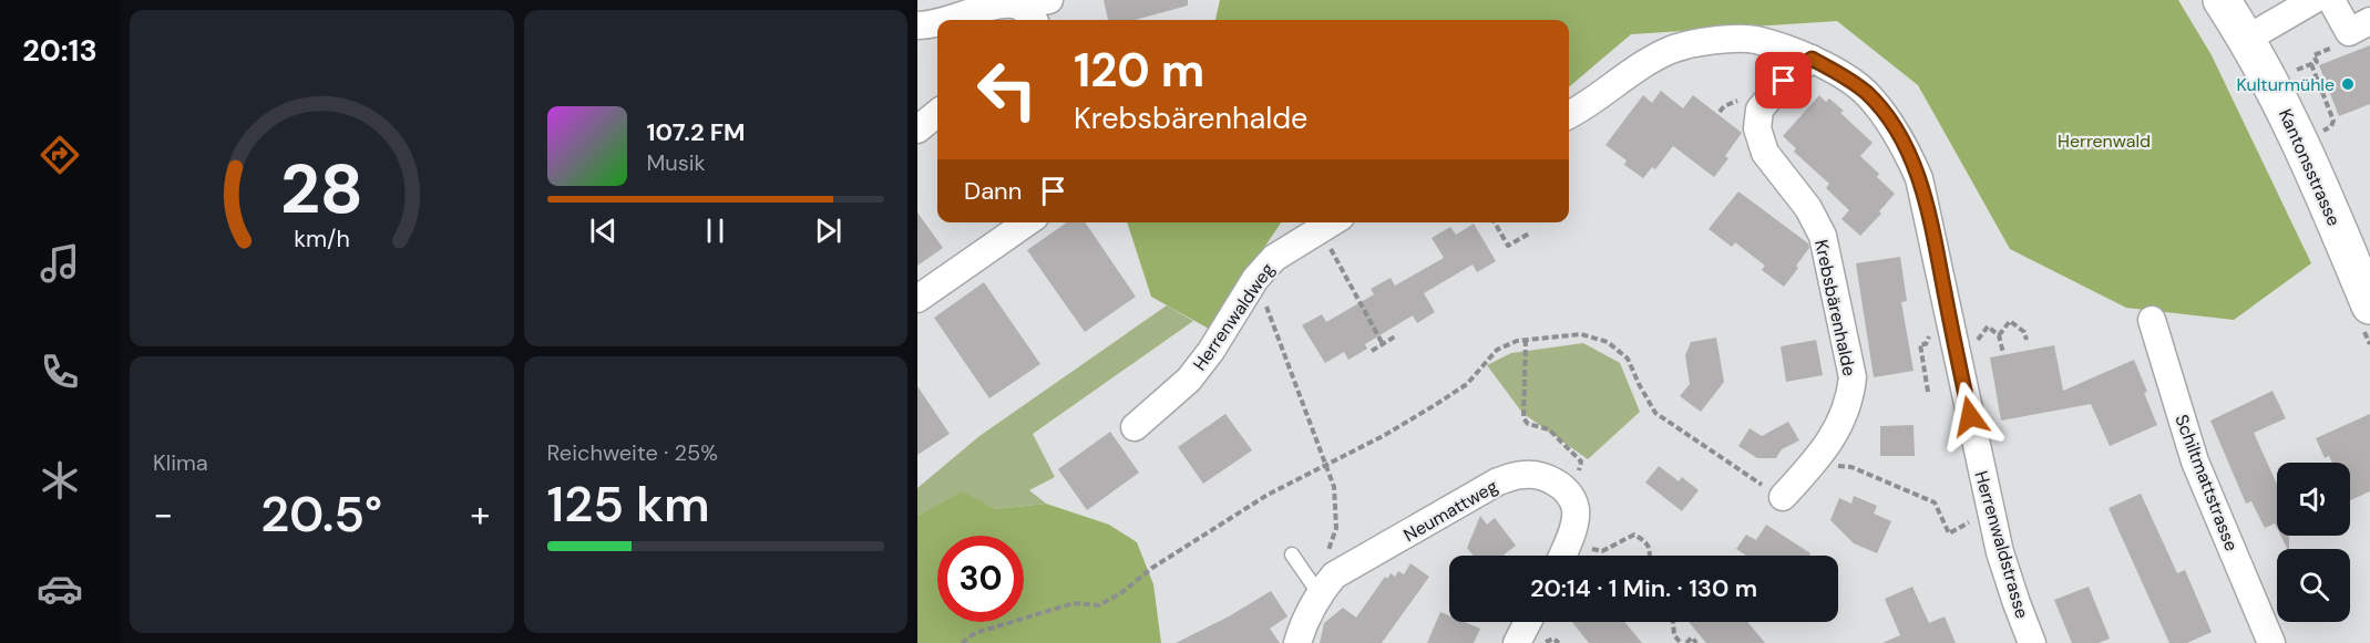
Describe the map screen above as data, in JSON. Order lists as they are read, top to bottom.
{
  "streets": {
    "main road": ["Kantonsstrasse"],
    "street": [
      "Krebsbärenhalde",
      "Herrenwaldweg",
      "Schiltmattstrasse",
      "Neumattweg",
      "Herrenwaldstrasse"
    ]
  },
  "crossings": [
    ["Krebsbärenhalde", "Herrenwaldstrasse"]
  ],
  "parks": ["Herrenwald"],
  "places": ["Kulturmühle"],
  "page": {
    "tabs": "20:13",
    "turn": ["120 m", "Krebsbärenhalde"],
    "song": ["107.2 FM", "Musik"],
    "then": "Dann",
    "tile": [
      "Klima",
      ["Reichweite · 25%", "125 km"]
    ],
    "heat": ["−", "20.5°", "+"],
    "limit": "30",
    "trip": "20:14 · 1 Min. · 130 m",
    "gauge": ["28", "km/h"]
  }
}
